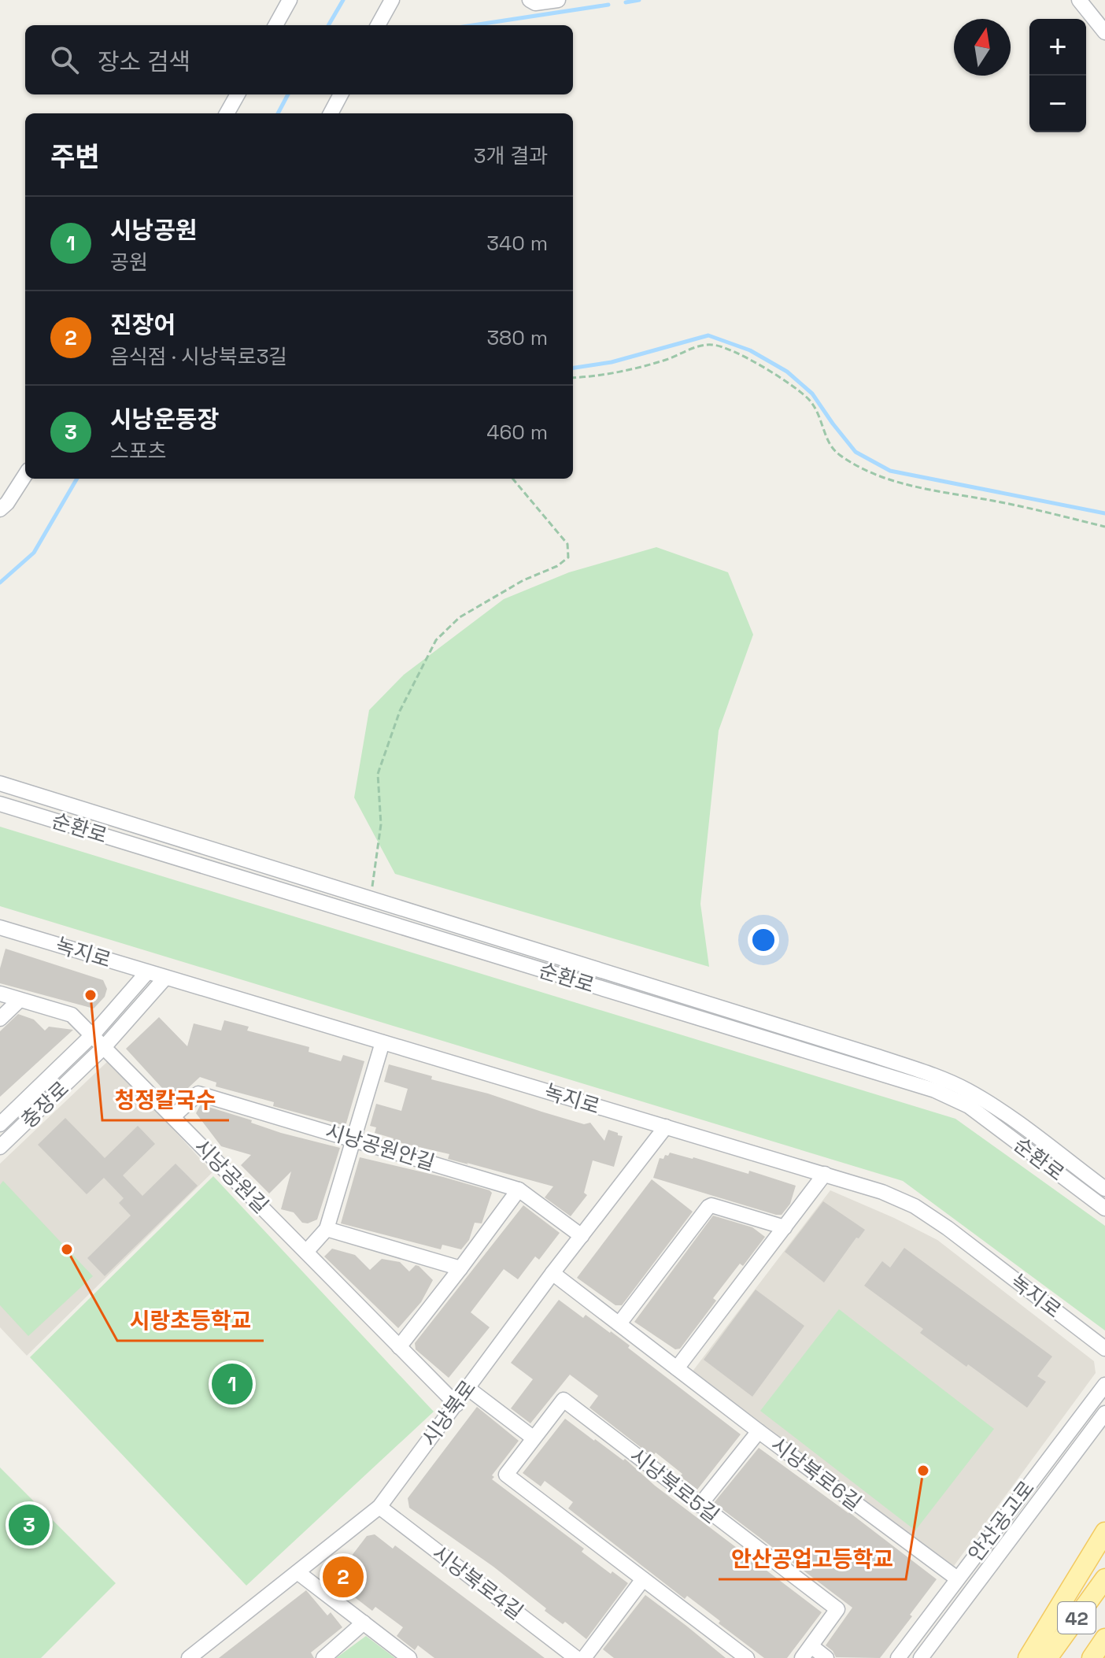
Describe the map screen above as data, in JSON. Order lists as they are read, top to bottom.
{
  "streets": {
    "main road": ["42"],
    "street": [
      "순환로",
      "녹지로",
      "충장로",
      "시낭공원안길",
      "시낭공원길",
      "시낭북로",
      "시낭북로6길",
      "시낭북로5길",
      "안산공고로",
      "시낭북로4길"
    ]
  },
  "crossings": [
    ["녹지로", "충장로"],
    ["녹지로", "시낭북로"],
    ["충장로", "시낭공원길"],
    ["시낭공원안길", "시낭공원길"],
    ["시낭공원안길", "시낭북로"],
    ["시낭공원길", "시낭북로"],
    ["시낭북로", "시낭북로6길"],
    ["시낭북로", "시낭북로4길"],
    ["시낭북로6길", "안산공고로"]
  ],
  "places": ["청정칼국수", "시랑초등학교", "안산공업고등학교"],
  "north": "top",
  "page": {
    "map_buttons": ["+", "−"],
    "search": "장소 검색",
    "heading": ["주변", "3개 결과"],
    "list": [
      {
        "mark": "1",
        "name": "시낭공원",
        "note": "공원",
        "value": "340 m"
      },
      {
        "mark": "2",
        "name": "진장어",
        "note": "음식점 · 시낭북로3길",
        "value": "380 m"
      },
      {
        "mark": "3",
        "name": "시낭운동장",
        "note": "스포츠",
        "value": "460 m"
      }
    ],
    "pins": ["1", "3", "2"]
  }
}
